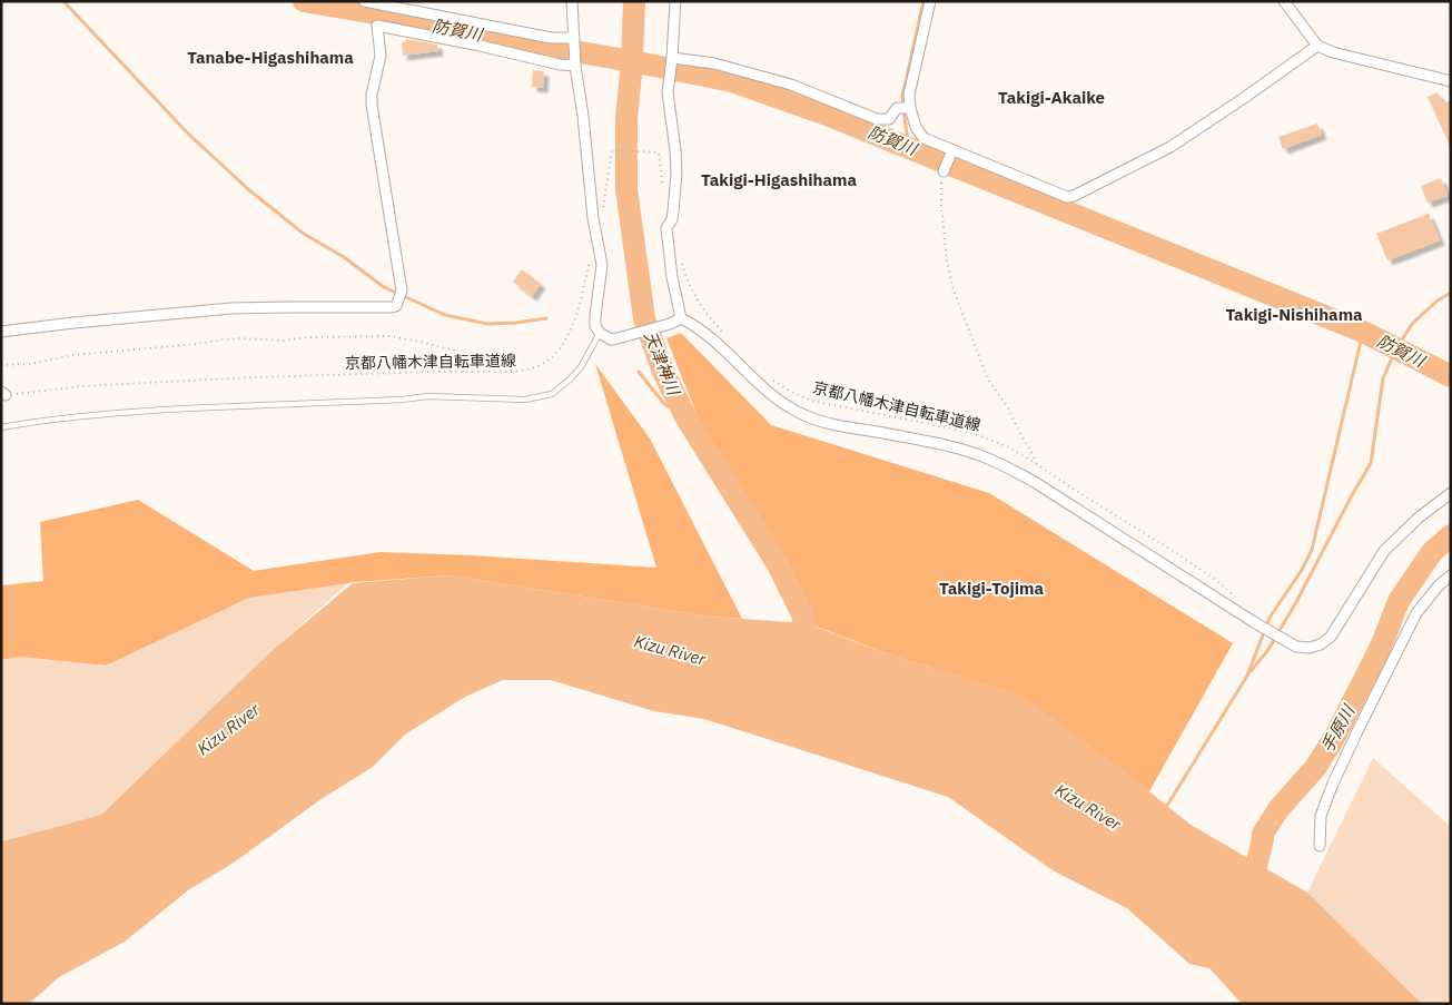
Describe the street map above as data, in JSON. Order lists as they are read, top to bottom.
{
  "streets": {
    "path": ["京都八幡木津自転車道線"]
  },
  "districts": [
    "Tanabe-Higashihama",
    "Takigi-Akaike",
    "Takigi-Higashihama",
    "Takigi-Nishihama",
    "Takigi-Tojima"
  ],
  "water": [
    "防賀川",
    "天津神川",
    "Kizu River",
    "手原川"
  ]
}
